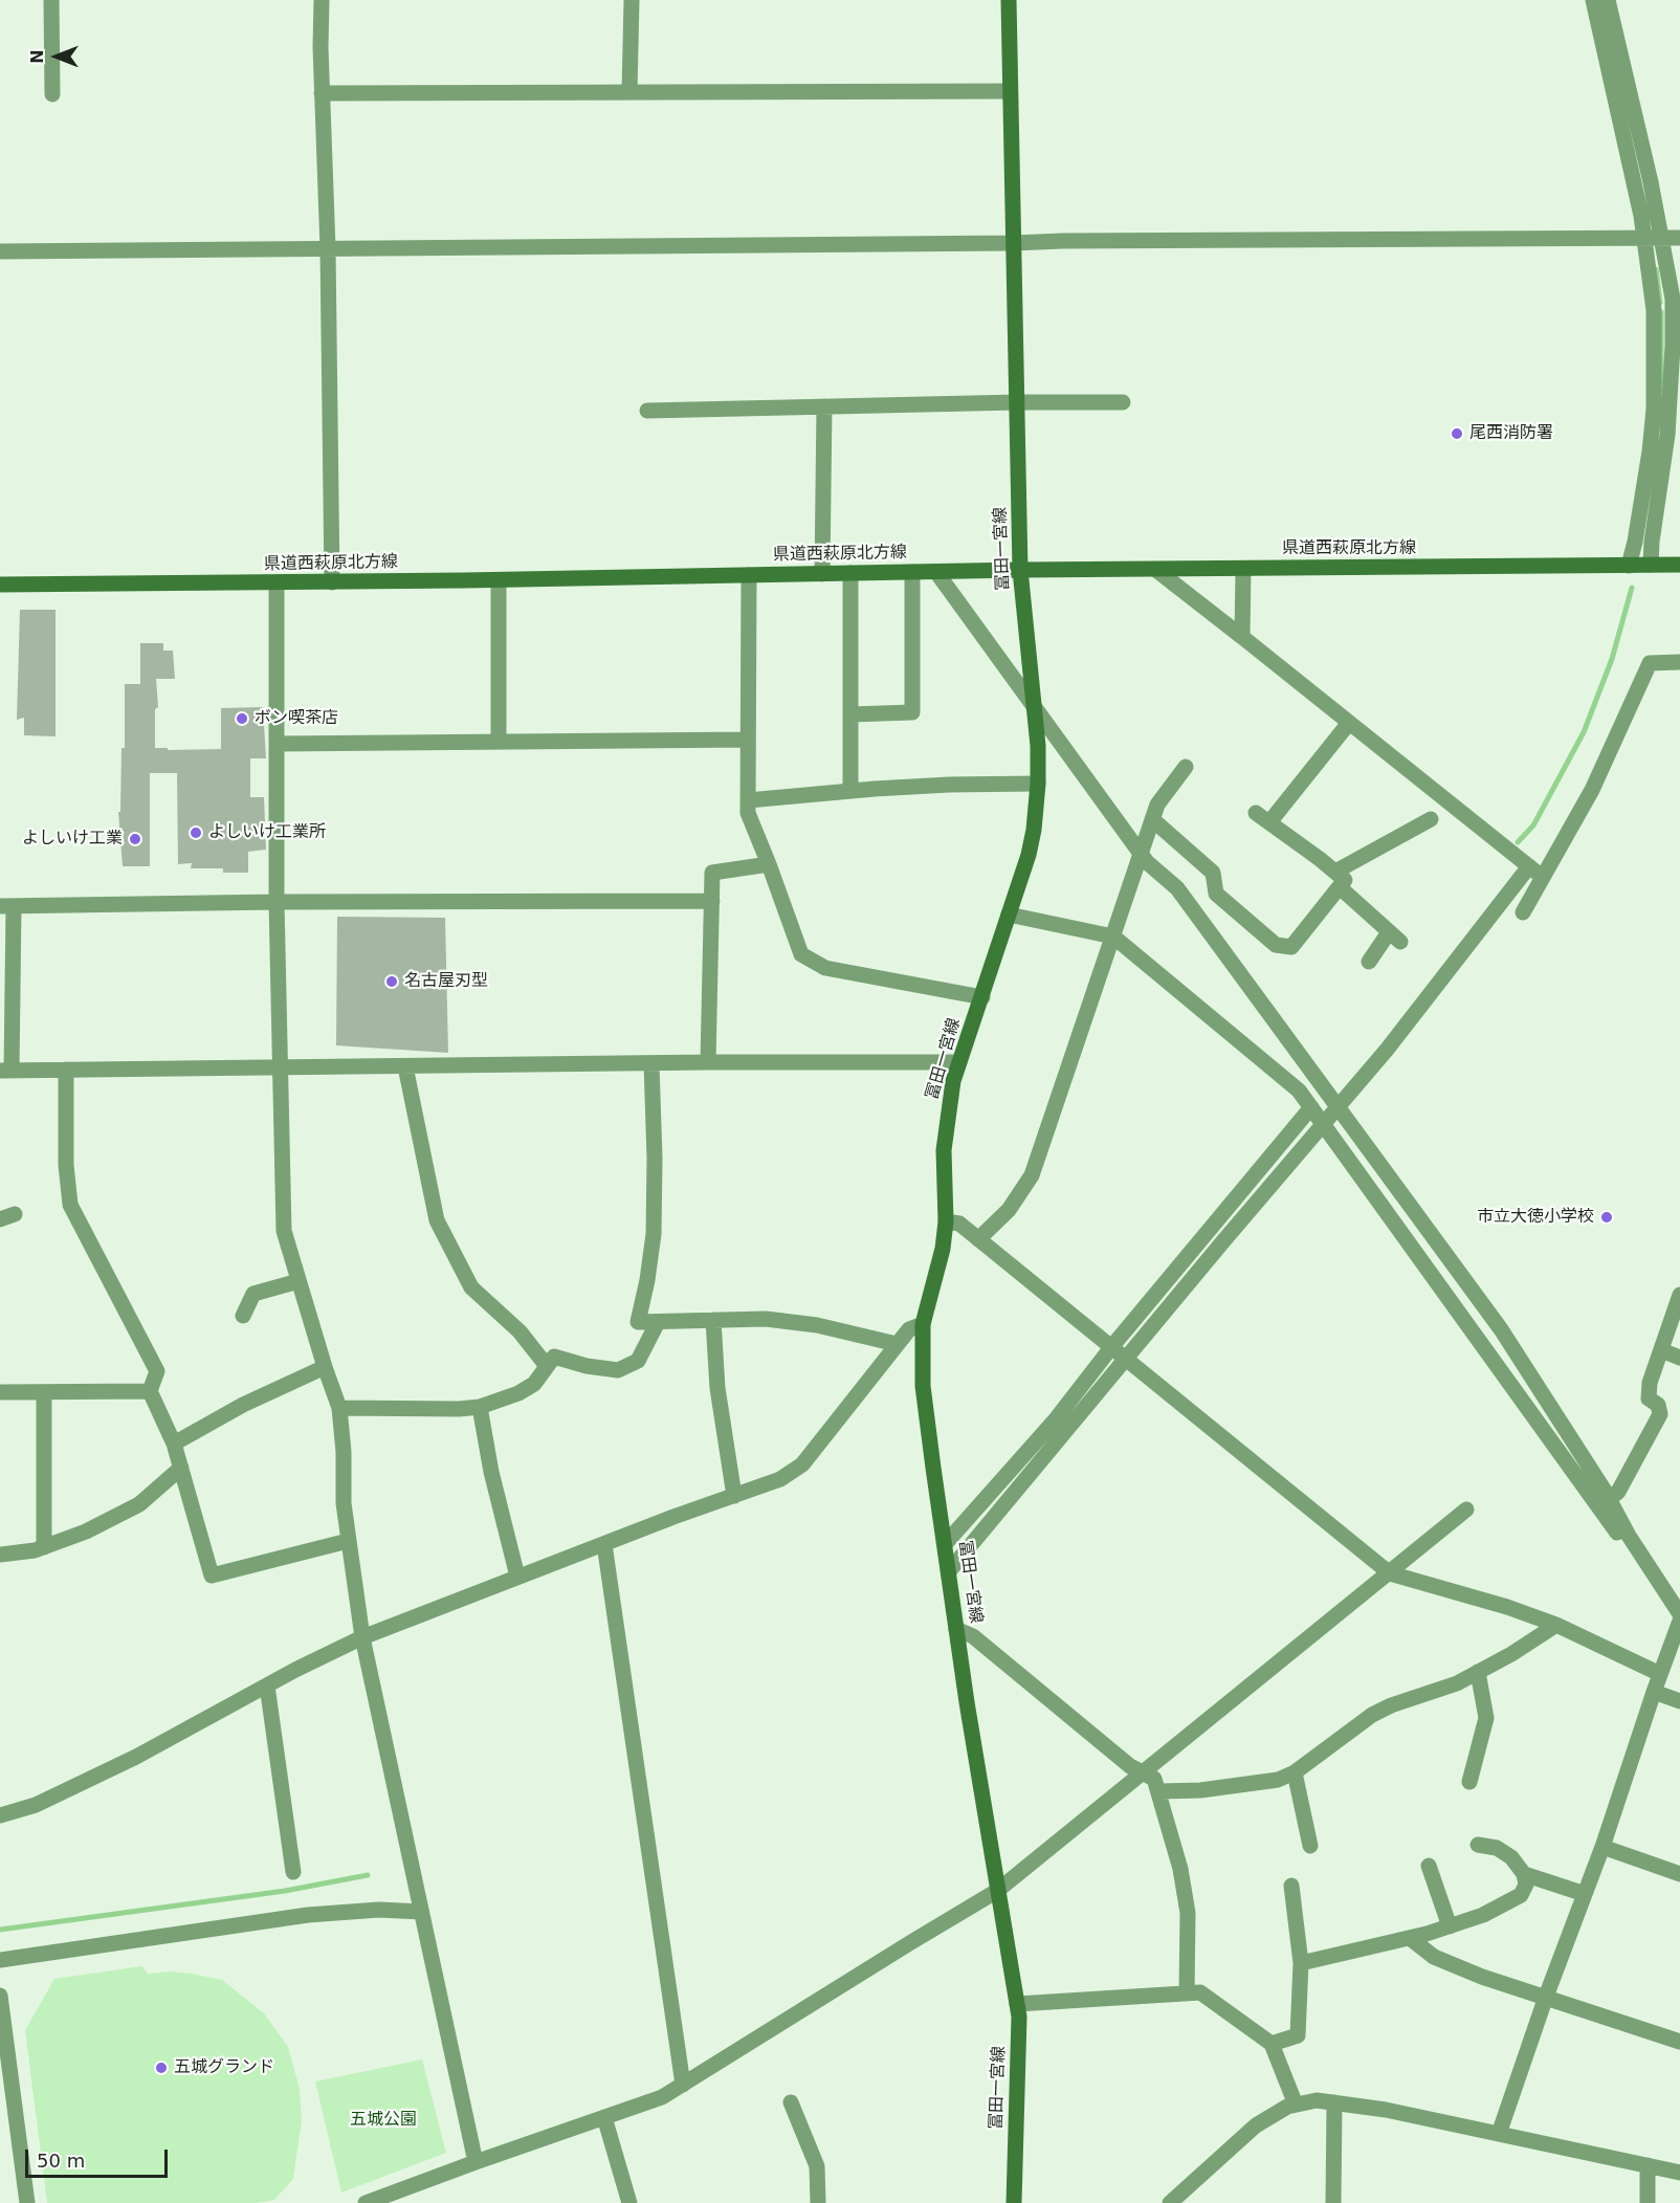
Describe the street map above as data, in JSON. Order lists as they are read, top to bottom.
{
  "streets": {
    "main road": ["冨田一宮線", "県道西萩原北方線"]
  },
  "crossings": [
    ["冨田一宮線", "県道西萩原北方線"]
  ],
  "parks": ["五城公園"],
  "places": [
    "尾西消防署",
    "ボン喫茶店",
    "よしいけ工業所",
    "よしいけ工業",
    "名古屋刃型",
    "市立大徳小学校",
    "五城グランド"
  ],
  "scale_bar": "50 m",
  "north": "left"
}
